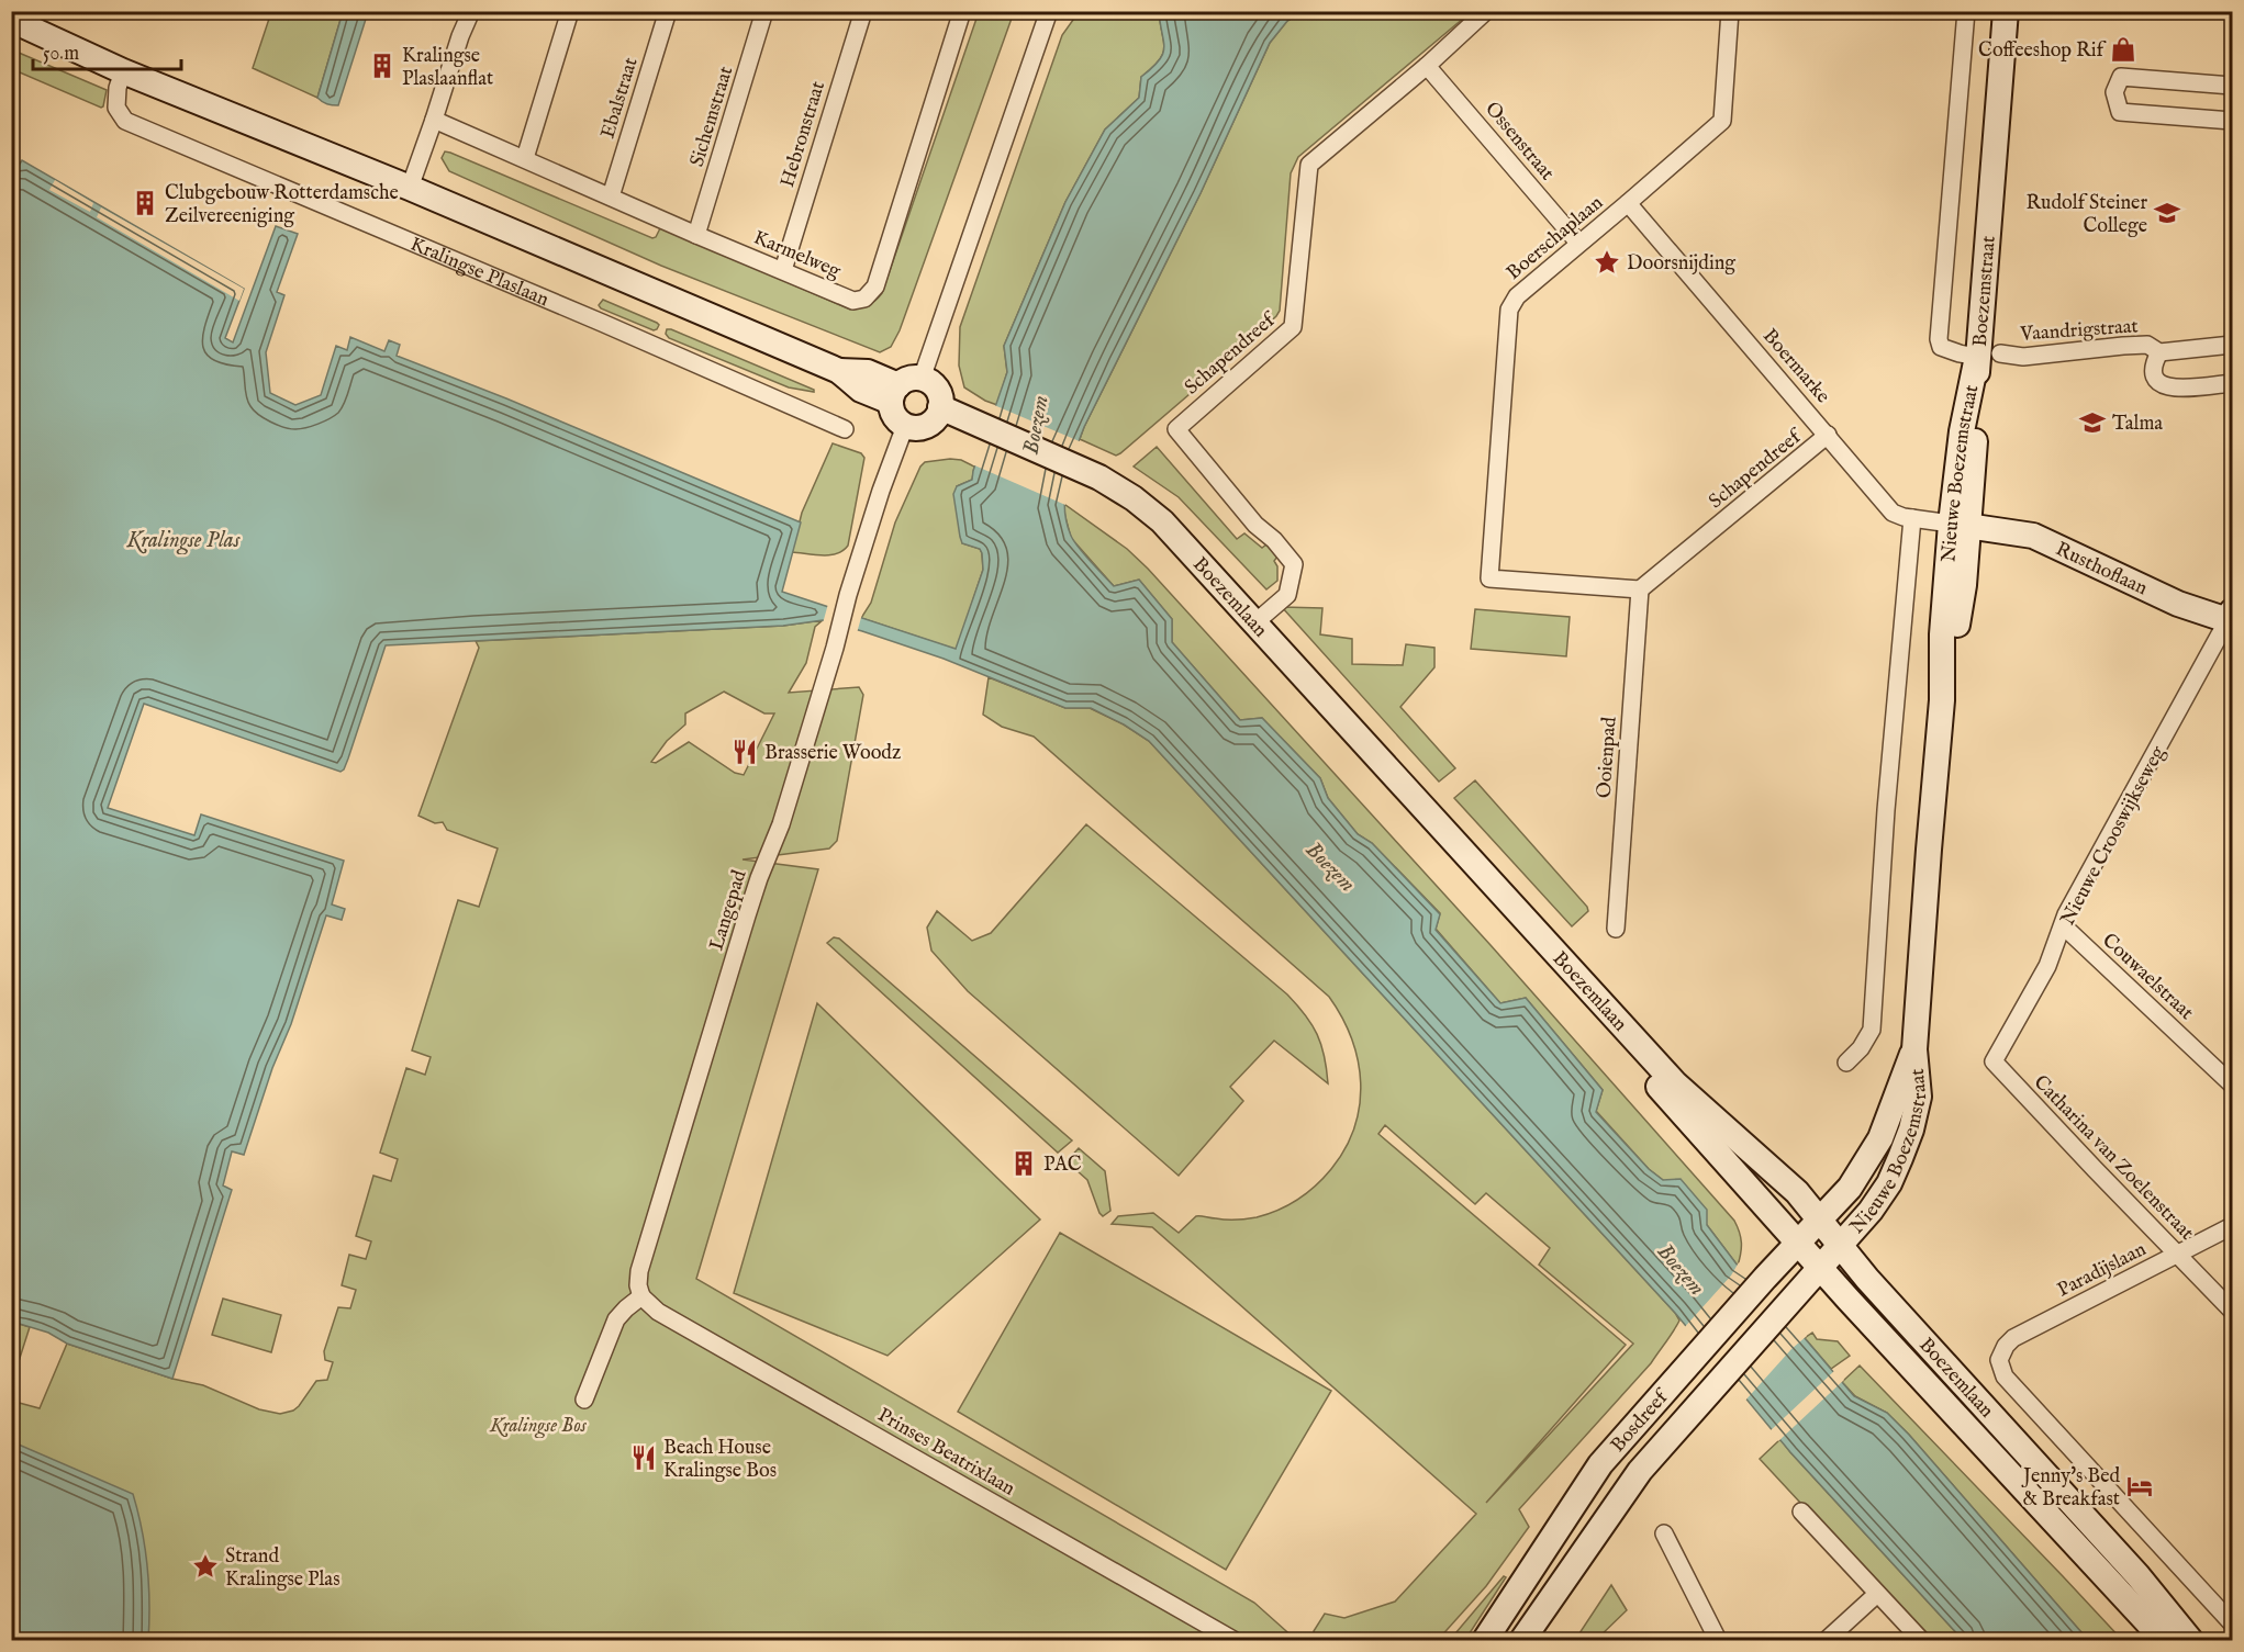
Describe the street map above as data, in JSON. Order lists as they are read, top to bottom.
{
  "streets": {
    "main road": [
      "Boezemstraat",
      "Nieuwe Boezemstraat",
      "Rusthoflaan",
      "Boezemlaan",
      "Bosdreef"
    ],
    "street": [
      "Ebalstraat",
      "Sichemstraat",
      "Hebronstraat",
      "Ossenstraat",
      "Boerschaplaan",
      "Karmelweg",
      "Kralingse Plaslaan",
      "Vaandrigstraat",
      "Schapendreef",
      "Boermarke",
      "Ooienpad",
      "Nieuwe Crooswijkseweg",
      "Langepad",
      "Couwaelstraat",
      "Catharina van Zoelenstraat",
      "Paradijslaan",
      "Prinses Beatrixlaan"
    ]
  },
  "crossings": [
    ["Ebalstraat", "Karmelweg"],
    ["Sichemstraat", "Karmelweg"],
    ["Hebronstraat", "Karmelweg"],
    ["Ossenstraat", "Boerschaplaan"],
    ["Ossenstraat", "Schapendreef"],
    ["Boerschaplaan", "Schapendreef"],
    ["Boerschaplaan", "Boermarke"],
    ["Boerschaplaan", "Ooienpad"],
    ["Boezemstraat", "Vaandrigstraat"],
    ["Boezemstraat", "Nieuwe Boezemstraat"],
    ["Vaandrigstraat", "Nieuwe Boezemstraat"],
    ["Schapendreef", "Boermarke"],
    ["Schapendreef", "Boezemlaan"],
    ["Schapendreef", "Ooienpad"],
    ["Boermarke", "Nieuwe Boezemstraat"],
    ["Boermarke", "Rusthoflaan"],
    ["Nieuwe Boezemstraat", "Rusthoflaan"],
    ["Nieuwe Boezemstraat", "Boezemlaan"],
    ["Nieuwe Boezemstraat", "Bosdreef"],
    ["Rusthoflaan", "Nieuwe Crooswijkseweg"],
    ["Boezemlaan", "Langepad"],
    ["Boezemlaan", "Paradijslaan"],
    ["Boezemlaan", "Bosdreef"],
    ["Nieuwe Crooswijkseweg", "Couwaelstraat"],
    ["Nieuwe Crooswijkseweg", "Catharina van Zoelenstraat"],
    ["Langepad", "Prinses Beatrixlaan"],
    ["Catharina van Zoelenstraat", "Paradijslaan"]
  ],
  "water": ["Boezem", "Kralingse Plas"],
  "parks": ["Kralingse Bos"],
  "places": {
    "shop": ["Coffeeshop Rif"],
    "building": ["Kralingse Plaslaanflat", "Clubgebouw Rotterdamsche Zeilvereeniging", "PAC"],
    "school or university": ["Rudolf Steiner College", "Talma"],
    "place": ["Doorsnijding", "Strand Kralingse Plas"],
    "restaurant": ["Brasserie Woodz", "Beach House Kralingse Bos"],
    "hotel": ["Jenny's Bed & Breakfast"]
  },
  "scale_bar": "50 m"
}
